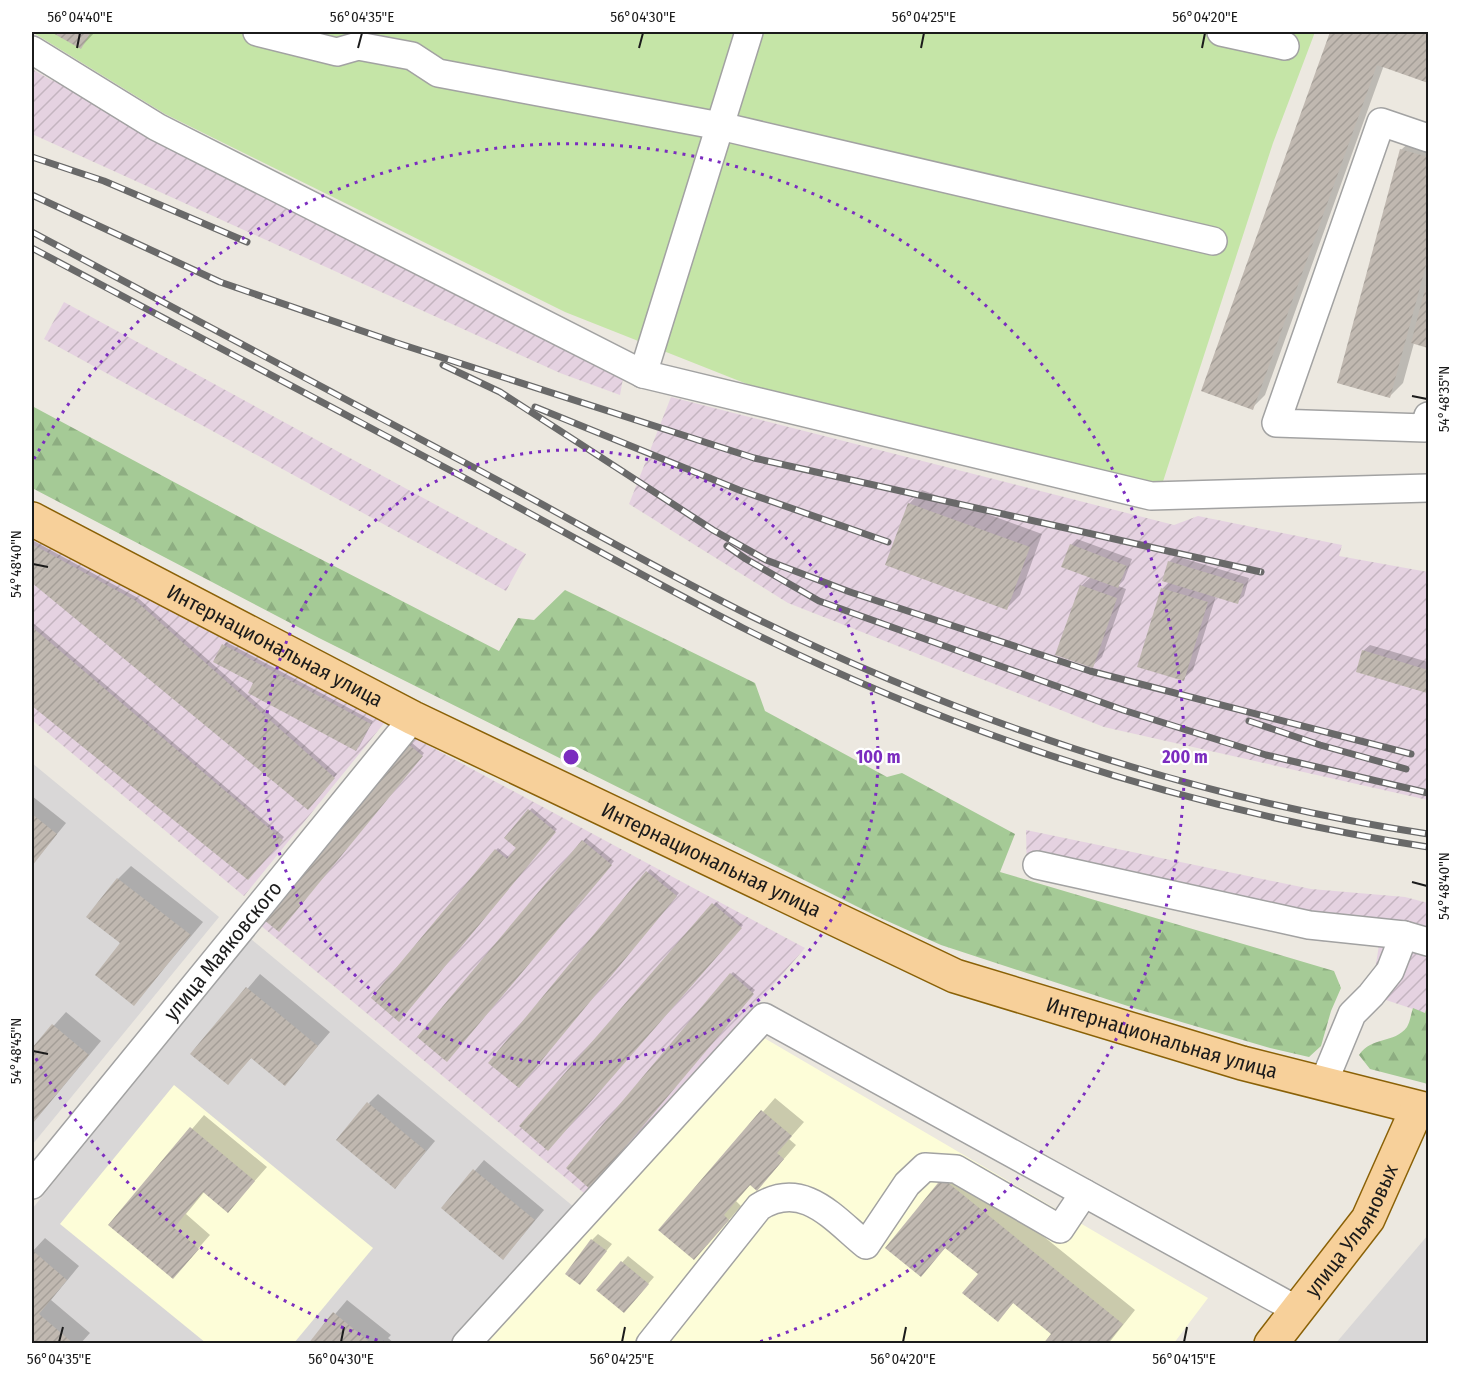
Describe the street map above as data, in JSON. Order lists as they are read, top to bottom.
{
  "streets": {
    "main road": ["Интернациональная улица", "улица Ульяновых"],
    "street": ["улица Маяковского"]
  },
  "crossings": [
    ["Интернациональная улица", "улица Маяковского"],
    ["Интернациональная улица", "улица Ульяновых"]
  ],
  "coordinates": [
    "56°04'40\"E",
    "56°04'35\"E",
    "56°04'30\"E",
    "56°04'25\"E",
    "56°04'20\"E",
    "54°48'35\"N",
    "54°48'40\"N",
    "54°48'45\"N",
    "56°04'15\"E"
  ],
  "rings": ["100 m", "200 m"]
}
